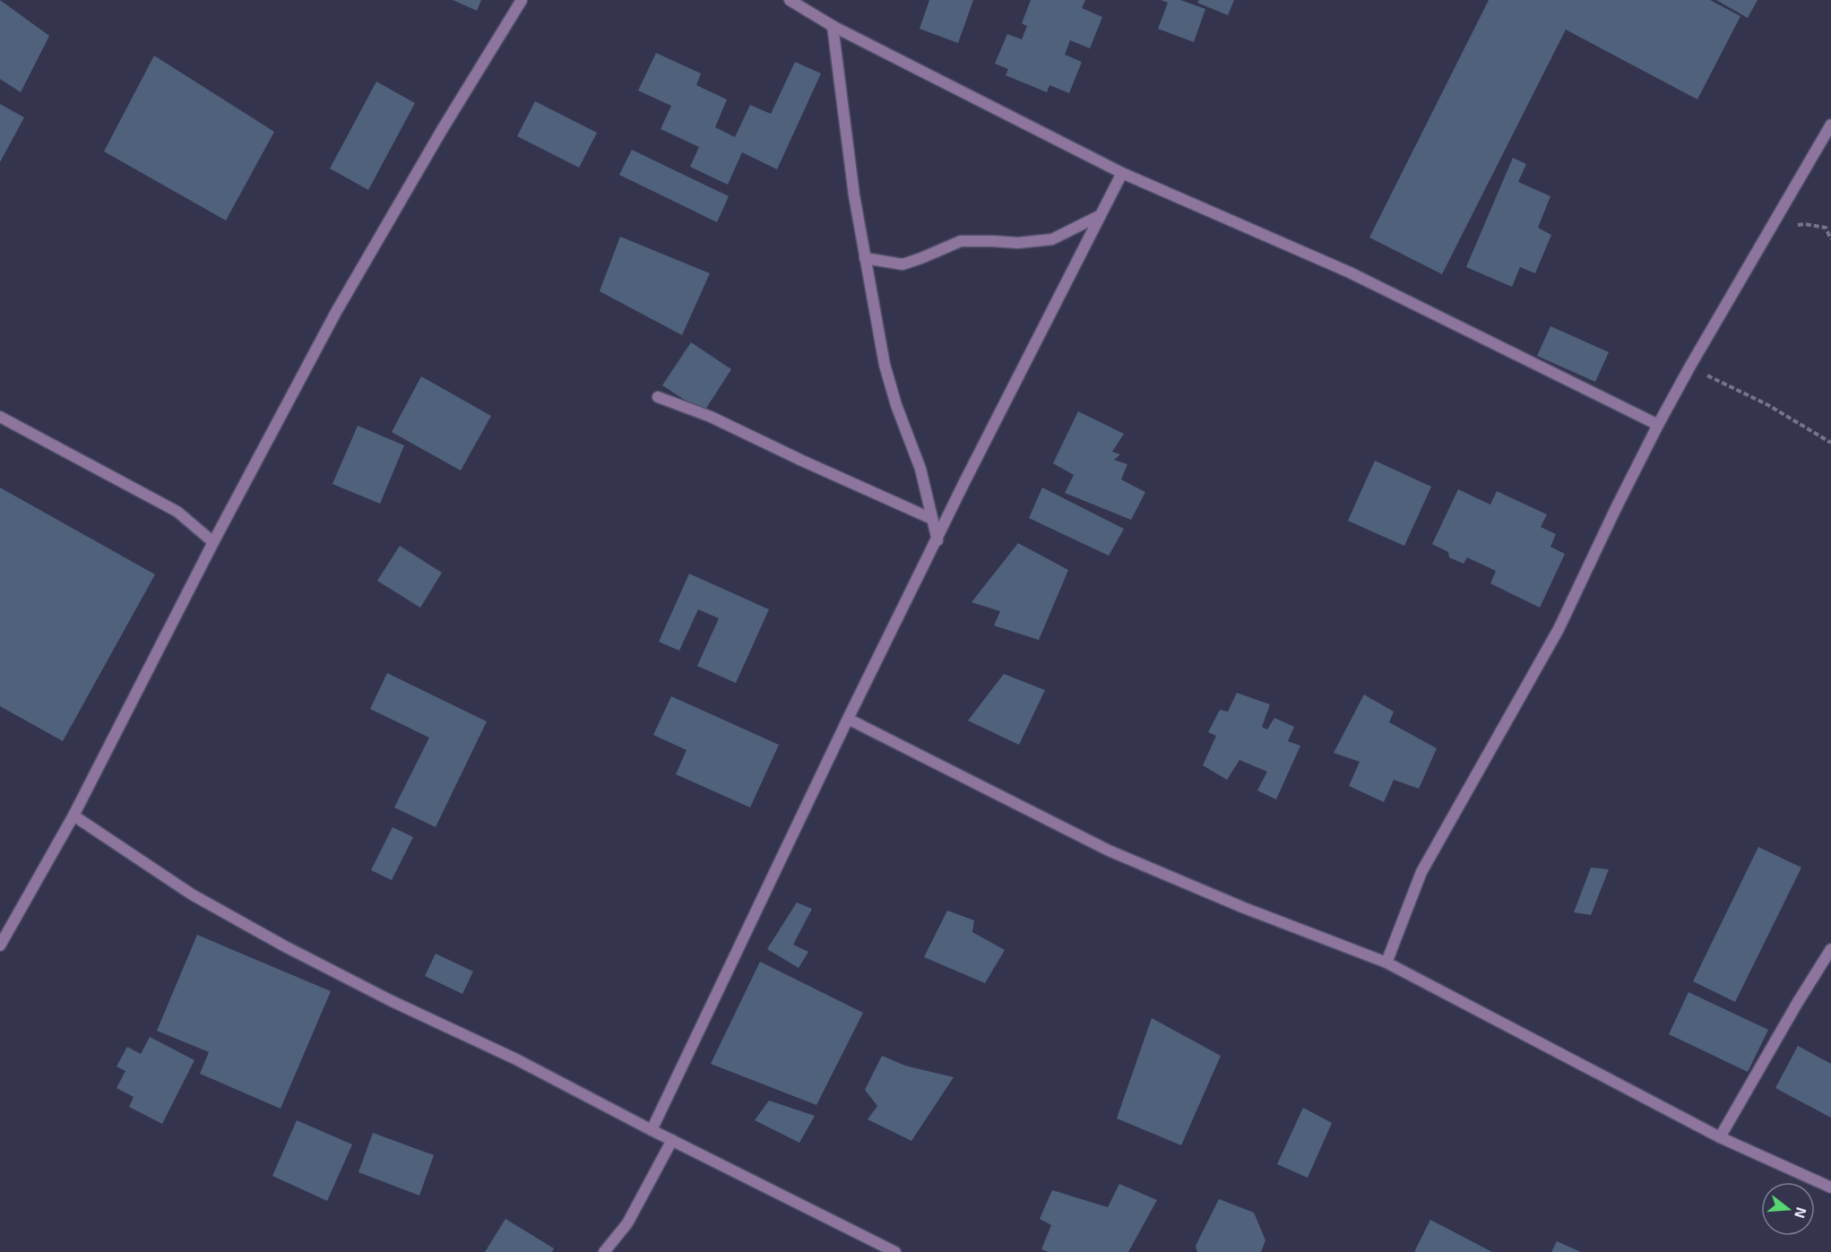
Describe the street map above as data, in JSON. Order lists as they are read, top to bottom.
{
  "north": "right"
}
